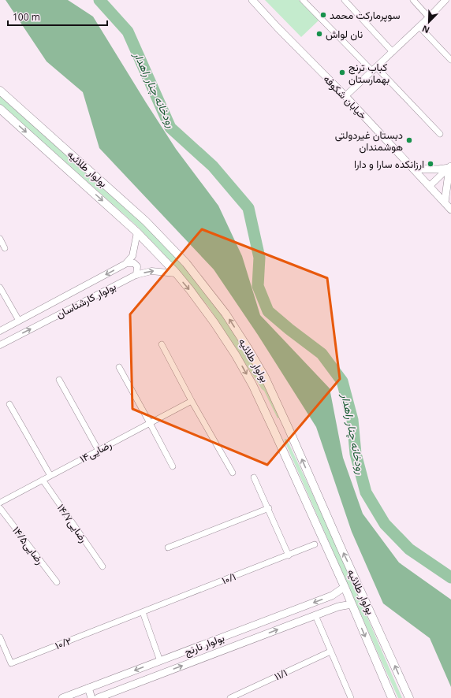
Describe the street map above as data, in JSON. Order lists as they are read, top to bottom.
{
  "streets": {
    "main road": ["خیابان شکوفه", "بولوار طلائیه", "بولوار نارنج"],
    "street": [
      "بولوار کارشناسان",
      "رضایی۱۴",
      "رضایی۱۴/۷",
      "رضایی۱۴/۵",
      "۱۰/۱",
      "۱۰/۲",
      "۱۱/۱"
    ]
  },
  "crossings": [
    ["بولوار طلائیه", "بولوار کارشناسان"],
    ["بولوار طلائیه", "بولوار نارنج"],
    ["رضایی۱۴", "رضایی۱۴/۷"],
    ["۱۰/۱", "۱۰/۲"]
  ],
  "water": ["رودخانه چنار راهدار"],
  "places": [
    "سوپرمارکت محمد",
    "نان لواش",
    "کباب ترنج بهمارستان",
    "دبستان غیردولتی هوشمندان",
    "ارزانکده سارا و دارا"
  ],
  "scale_bar": "100 m",
  "north": "bottom left"
}
